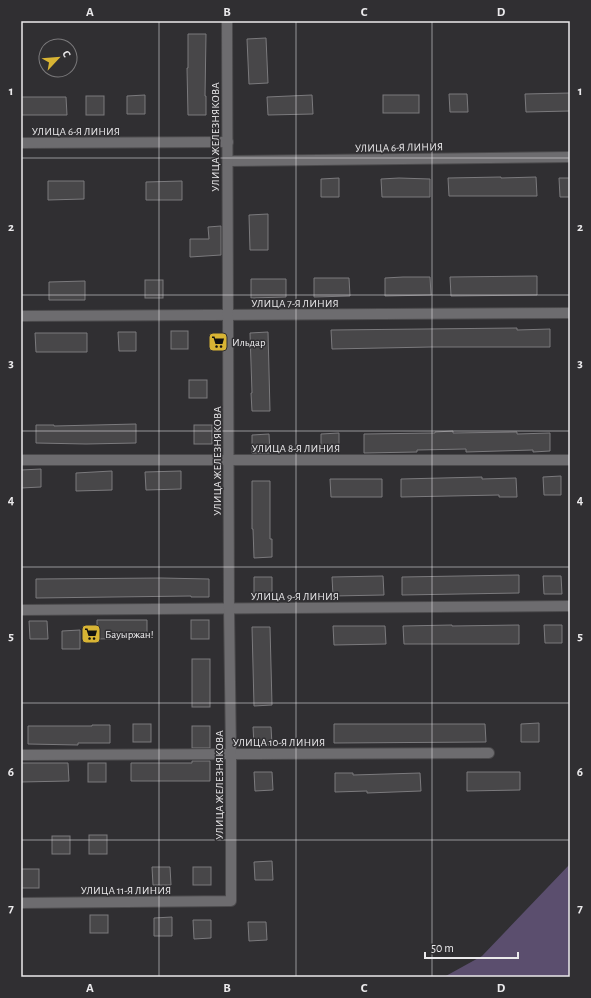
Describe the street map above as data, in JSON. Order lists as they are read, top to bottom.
{
  "streets": {
    "street": [
      "УЛИЦА 6-Я ЛИНИЯ",
      "УЛИЦА ЖЕЛЕЗНЯКОВА",
      "УЛИЦА 7-Я ЛИНИЯ",
      "УЛИЦА 8-Я ЛИНИЯ",
      "УЛИЦА 9-Я ЛИНИЯ",
      "УЛИЦА 10-Я ЛИНИЯ",
      "УЛИЦА 11-Я ЛИНИЯ"
    ]
  },
  "crossings": [
    ["УЛИЦА 6-Я ЛИНИЯ", "УЛИЦА ЖЕЛЕЗНЯКОВА"],
    ["УЛИЦА ЖЕЛЕЗНЯКОВА", "УЛИЦА 7-Я ЛИНИЯ"],
    ["УЛИЦА ЖЕЛЕЗНЯКОВА", "УЛИЦА 8-Я ЛИНИЯ"],
    ["УЛИЦА ЖЕЛЕЗНЯКОВА", "УЛИЦА 9-Я ЛИНИЯ"],
    ["УЛИЦА ЖЕЛЕЗНЯКОВА", "УЛИЦА 10-Я ЛИНИЯ"],
    ["УЛИЦА ЖЕЛЕЗНЯКОВА", "УЛИЦА 11-Я ЛИНИЯ"]
  ],
  "places": {
    "supermarket": ["Ильдар", "Бауыржан!"]
  },
  "scale_bar": "50 m",
  "north": "top right",
  "grid": {
    "columns": [
      "A",
      "B",
      "C",
      "D"
    ],
    "rows": [
      "1",
      "2",
      "3",
      "4",
      "5",
      "6",
      "7"
    ]
  }
}
